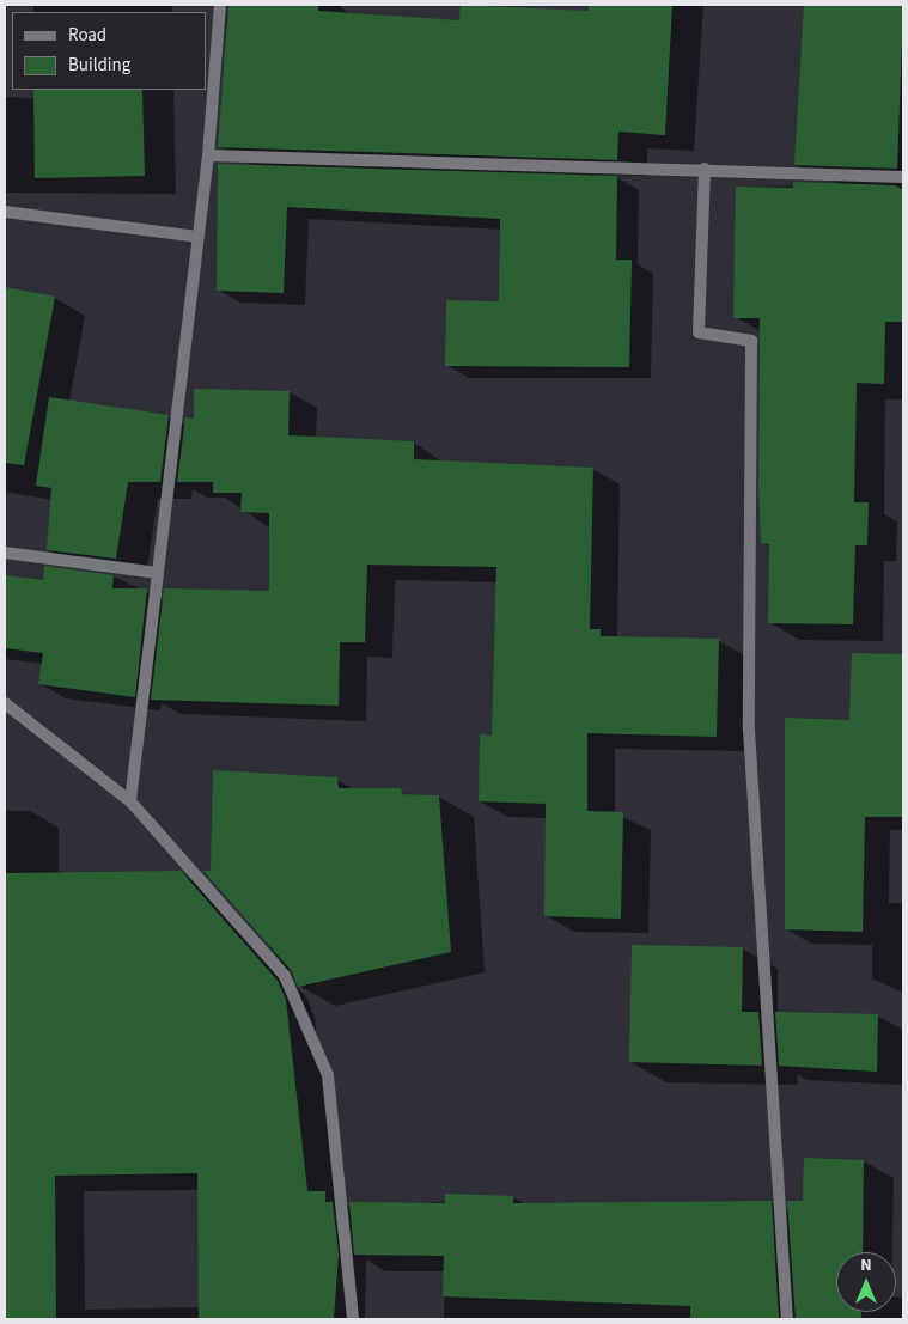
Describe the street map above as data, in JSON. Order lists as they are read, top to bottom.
{
  "legend": ["Road", "Building"],
  "north": "top"
}
